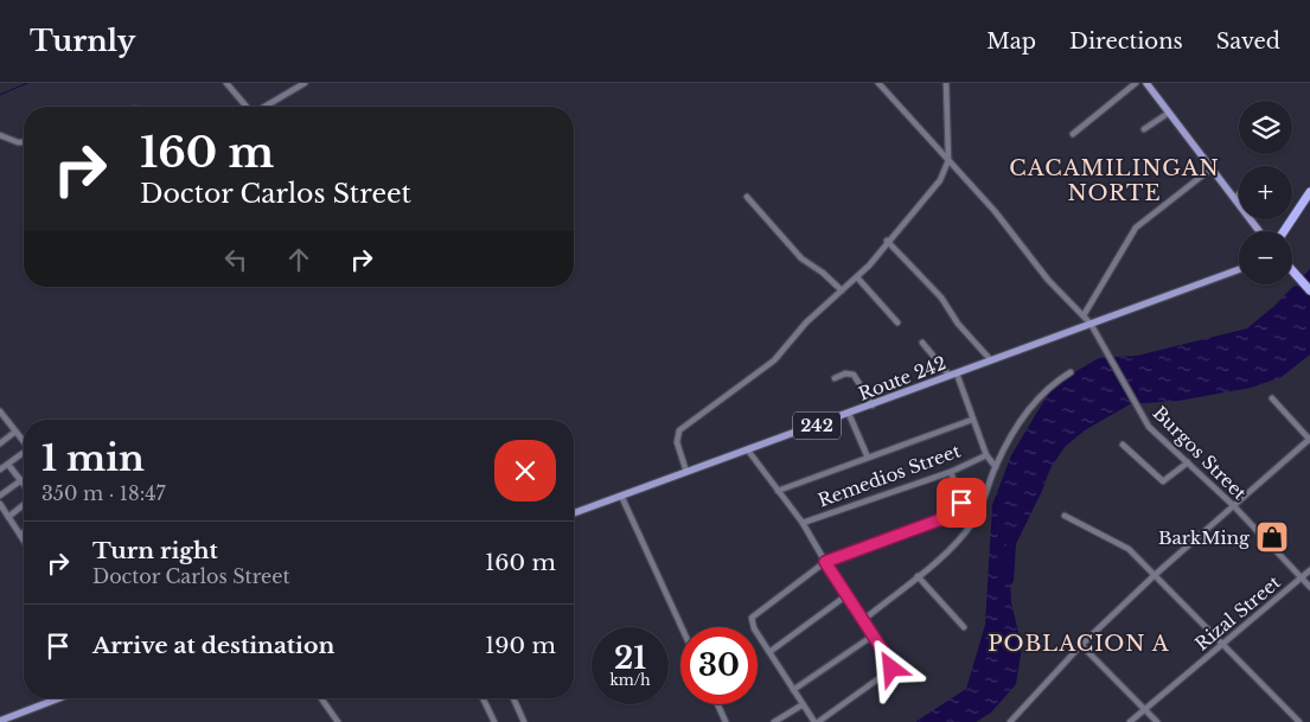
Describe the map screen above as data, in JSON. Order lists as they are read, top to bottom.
{
  "streets": {
    "main road": ["Route 242", "242"],
    "street": ["Burgos Street", "Remedios Street", "Rizal Street"]
  },
  "crossings": [
    ["Route 242", "Burgos Street"],
    ["Burgos Street", "Rizal Street"]
  ],
  "districts": ["CACAMILINGAN NORTE", "POBLACION A"],
  "places": {
    "shop": ["BarkMing"]
  },
  "page": {
    "header": "Turnly",
    "nav": ["Map", "Directions", "Saved"],
    "map_buttons": ["+", "−"],
    "turn": ["160 m", "Doctor Carlos Street"],
    "heading": ["1 min", "350 m · 18:47"],
    "list": [
      {
        "name": "Turn right",
        "note": "Doctor Carlos Street",
        "value": "160 m"
      },
      {
        "name": "Arrive at destination",
        "value": "190 m"
      }
    ],
    "speed": "21 km/h",
    "limit": "30"
  }
}
